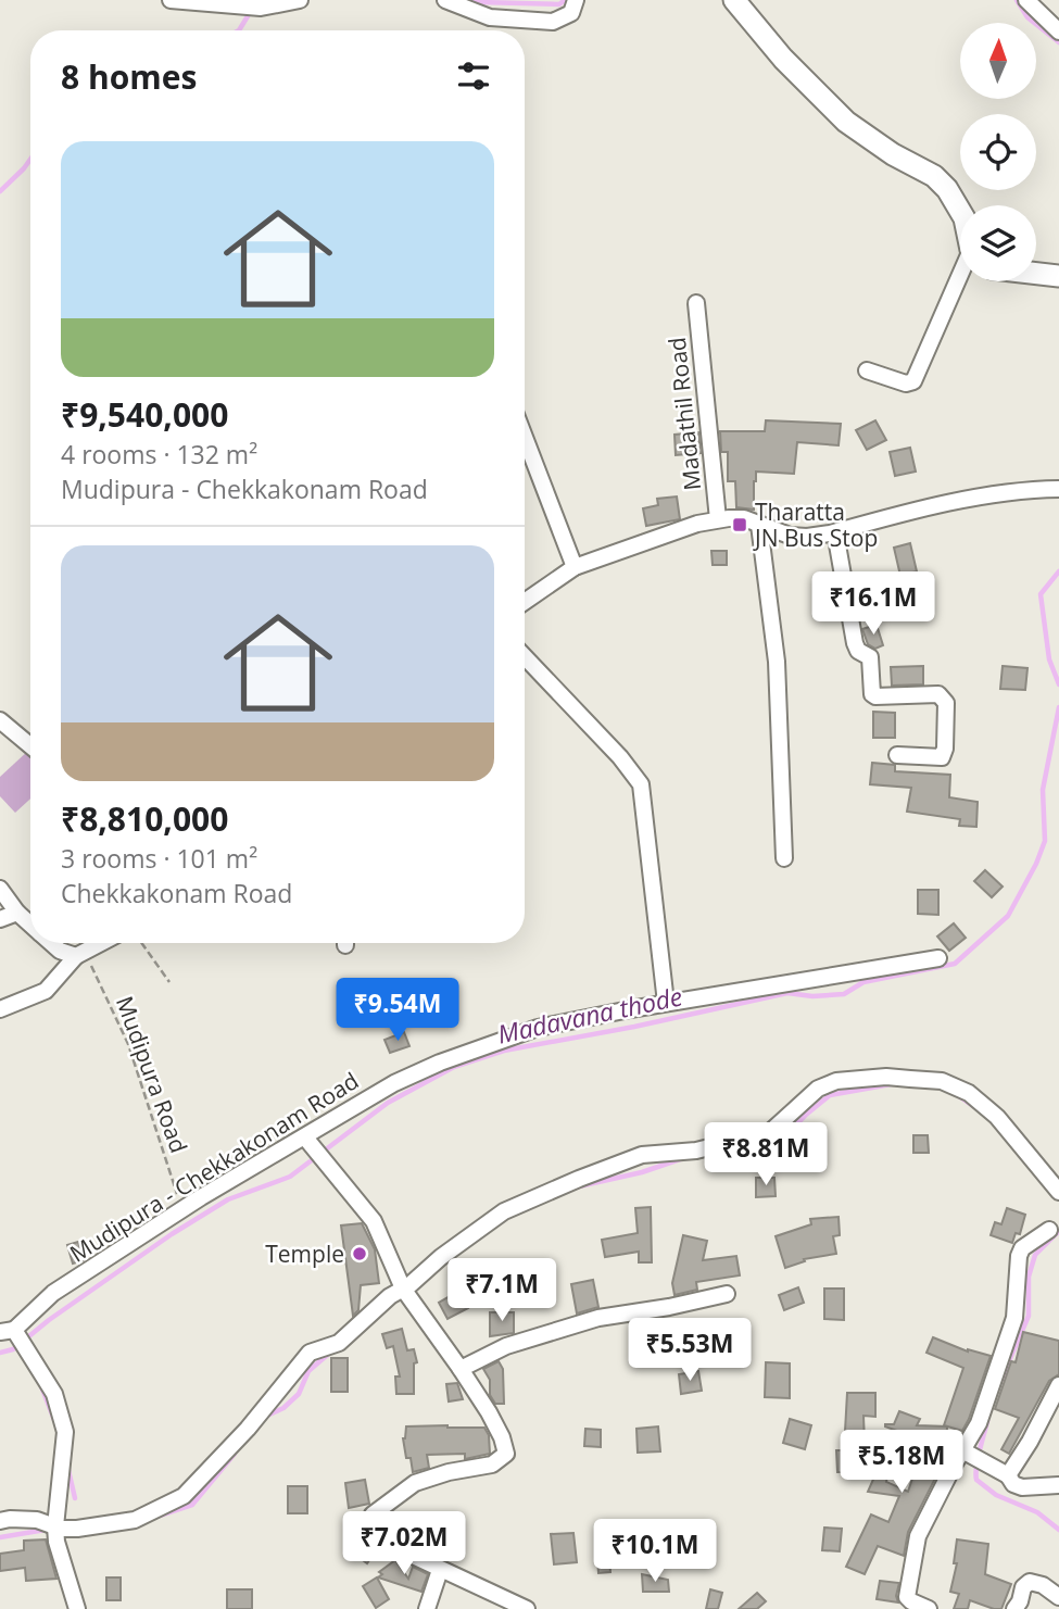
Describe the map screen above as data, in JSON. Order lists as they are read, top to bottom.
{
  "streets": {
    "street": ["Madathil Road", "Mudipura - Chekkakonam Road"],
    "path": ["Mudipura Road"]
  },
  "crossings": [
    ["Mudipura Road", "Mudipura - Chekkakonam Road"]
  ],
  "water": ["Madavana thode"],
  "places": {
    "transit": ["Tharatta JN Bus Stop"],
    "other": ["Temple"]
  },
  "north": "top",
  "page": {
    "heading": "8 homes",
    "list": [
      {
        "name": "₹9,540,000",
        "note": "4 rooms · 132 m² · Mudipura - Chekkakonam Road"
      },
      {
        "name": "₹8,810,000",
        "note": "3 rooms · 101 m² · Chekkakonam Road"
      }
    ],
    "price": [
      "₹16.1M",
      "₹9.54M",
      "₹8.81M",
      "₹7.1M",
      "₹5.53M",
      "₹5.18M",
      "₹7.02M",
      "₹10.1M"
    ]
  }
}
